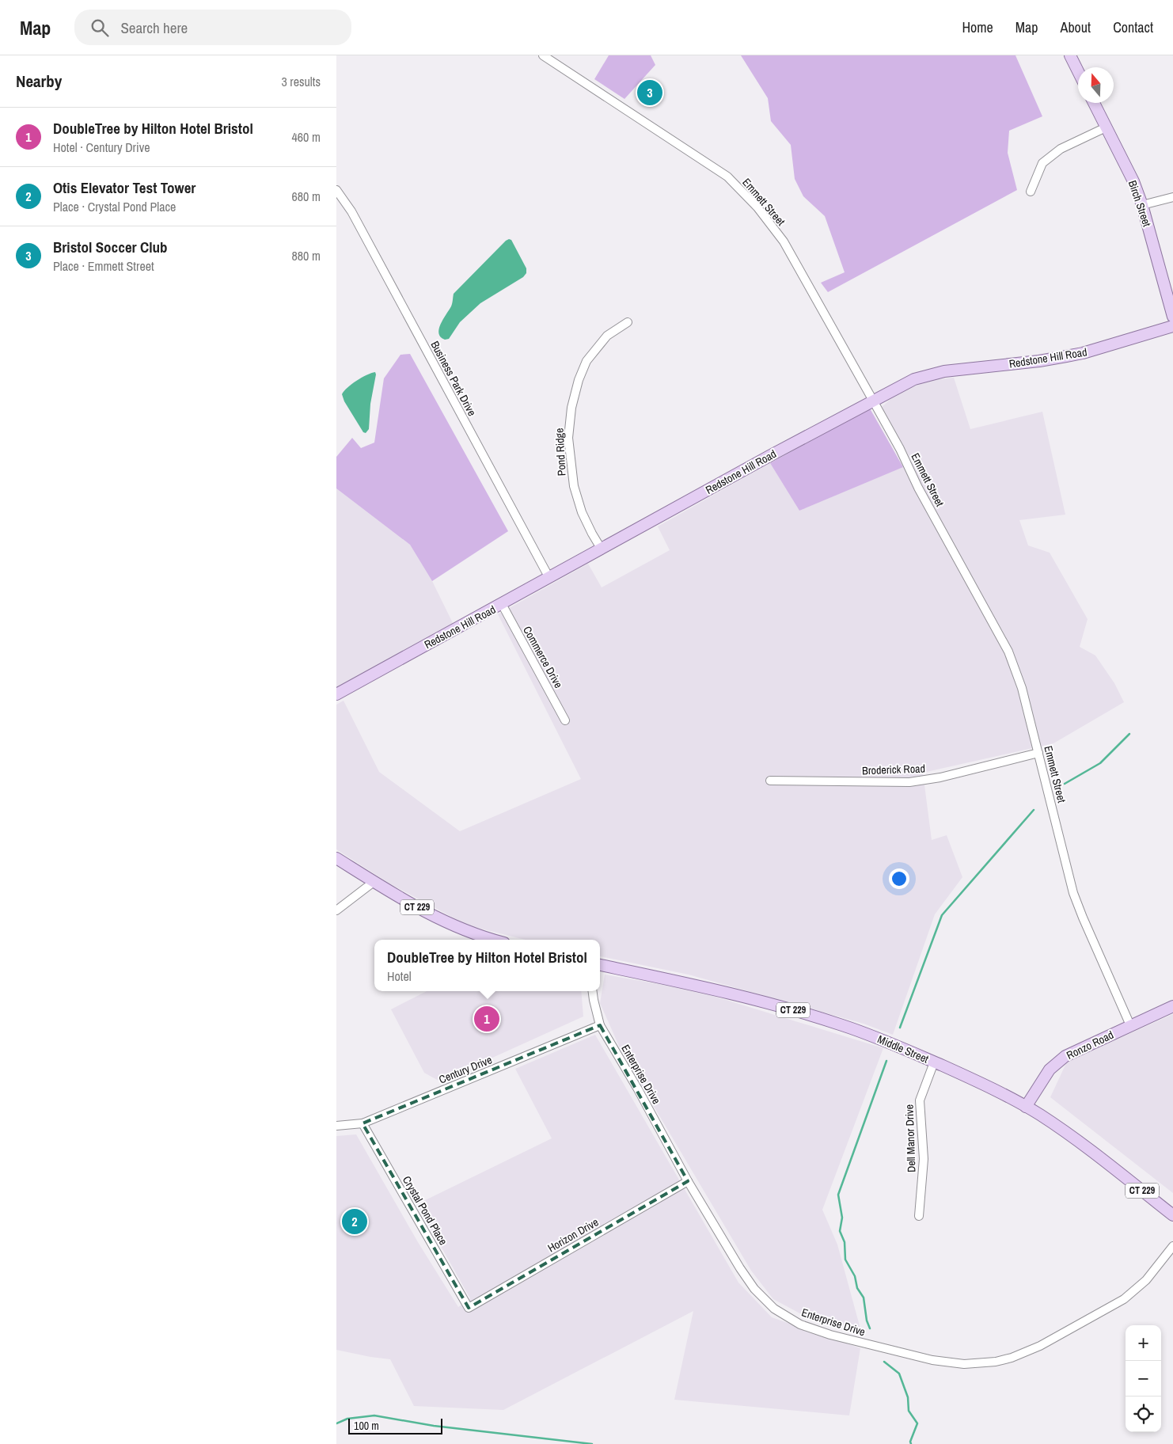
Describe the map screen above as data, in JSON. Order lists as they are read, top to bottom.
{
  "streets": {
    "main road": [
      "Birch Street",
      "Redstone Hill Road",
      "CT 229",
      "Ronzo Road",
      "Middle Street"
    ],
    "street": [
      "Emmett Street",
      "Business Park Drive",
      "Pond Ridge",
      "Commerce Drive",
      "Broderick Road",
      "Century Drive",
      "Enterprise Drive",
      "Dell Manor Drive",
      "Crystal Pond Place",
      "Horizon Drive"
    ]
  },
  "crossings": [
    ["Emmett Street", "Redstone Hill Road"],
    ["Emmett Street", "Broderick Road"],
    ["Emmett Street", "Ronzo Road"],
    ["Redstone Hill Road", "Business Park Drive"],
    ["Redstone Hill Road", "Pond Ridge"],
    ["Redstone Hill Road", "Commerce Drive"],
    ["Ronzo Road", "Middle Street"],
    ["Middle Street", "Dell Manor Drive"],
    ["Century Drive", "Enterprise Drive"],
    ["Century Drive", "Crystal Pond Place"],
    ["Enterprise Drive", "Horizon Drive"],
    ["Crystal Pond Place", "Horizon Drive"]
  ],
  "scale_bar": "100 m",
  "north": "top",
  "page": {
    "header": "Map",
    "search": "Search here",
    "nav": [
      "Home",
      "Map",
      "About",
      "Contact"
    ],
    "heading": ["Nearby", "3 results"],
    "pins": ["3", "1", "2"],
    "list": [
      {
        "mark": "1",
        "name": "DoubleTree by Hilton Hotel Bristol",
        "note": "Hotel · Century Drive",
        "value": "460 m"
      },
      {
        "mark": "2",
        "name": "Otis Elevator Test Tower",
        "note": "Place · Crystal Pond Place",
        "value": "680 m"
      },
      {
        "mark": "3",
        "name": "Bristol Soccer Club",
        "note": "Place · Emmett Street",
        "value": "880 m"
      }
    ],
    "popup": ["DoubleTree by Hilton Hotel Bristol", "Hotel"],
    "map_buttons": ["+", "−"],
    "scale": "100 m"
  }
}
